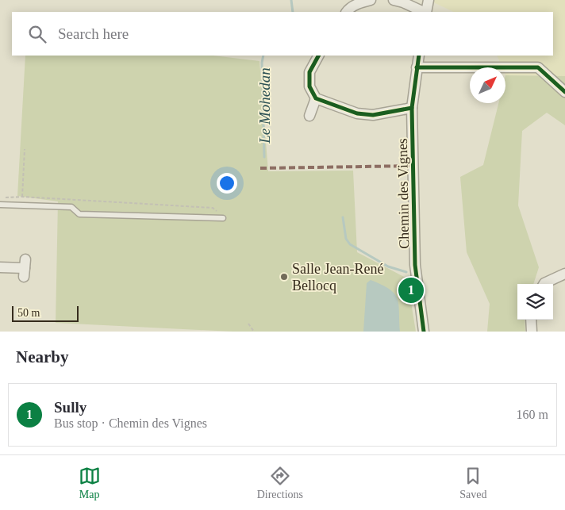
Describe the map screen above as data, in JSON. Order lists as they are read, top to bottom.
{
  "streets": {
    "street": ["Chemin des Vignes"]
  },
  "water": ["Le Mohedan"],
  "places": ["Salle Jean-René Bellocq"],
  "scale_bar": "50 m",
  "north": "top right",
  "page": {
    "search": "Search here",
    "pins": "1",
    "scale": "50 m",
    "heading": "Nearby",
    "list": [
      {
        "mark": "1",
        "name": "Sully",
        "note": "Bus stop · Chemin des Vignes",
        "value": "160 m"
      }
    ],
    "nav": ["Map", "Directions", "Saved"]
  }
}
